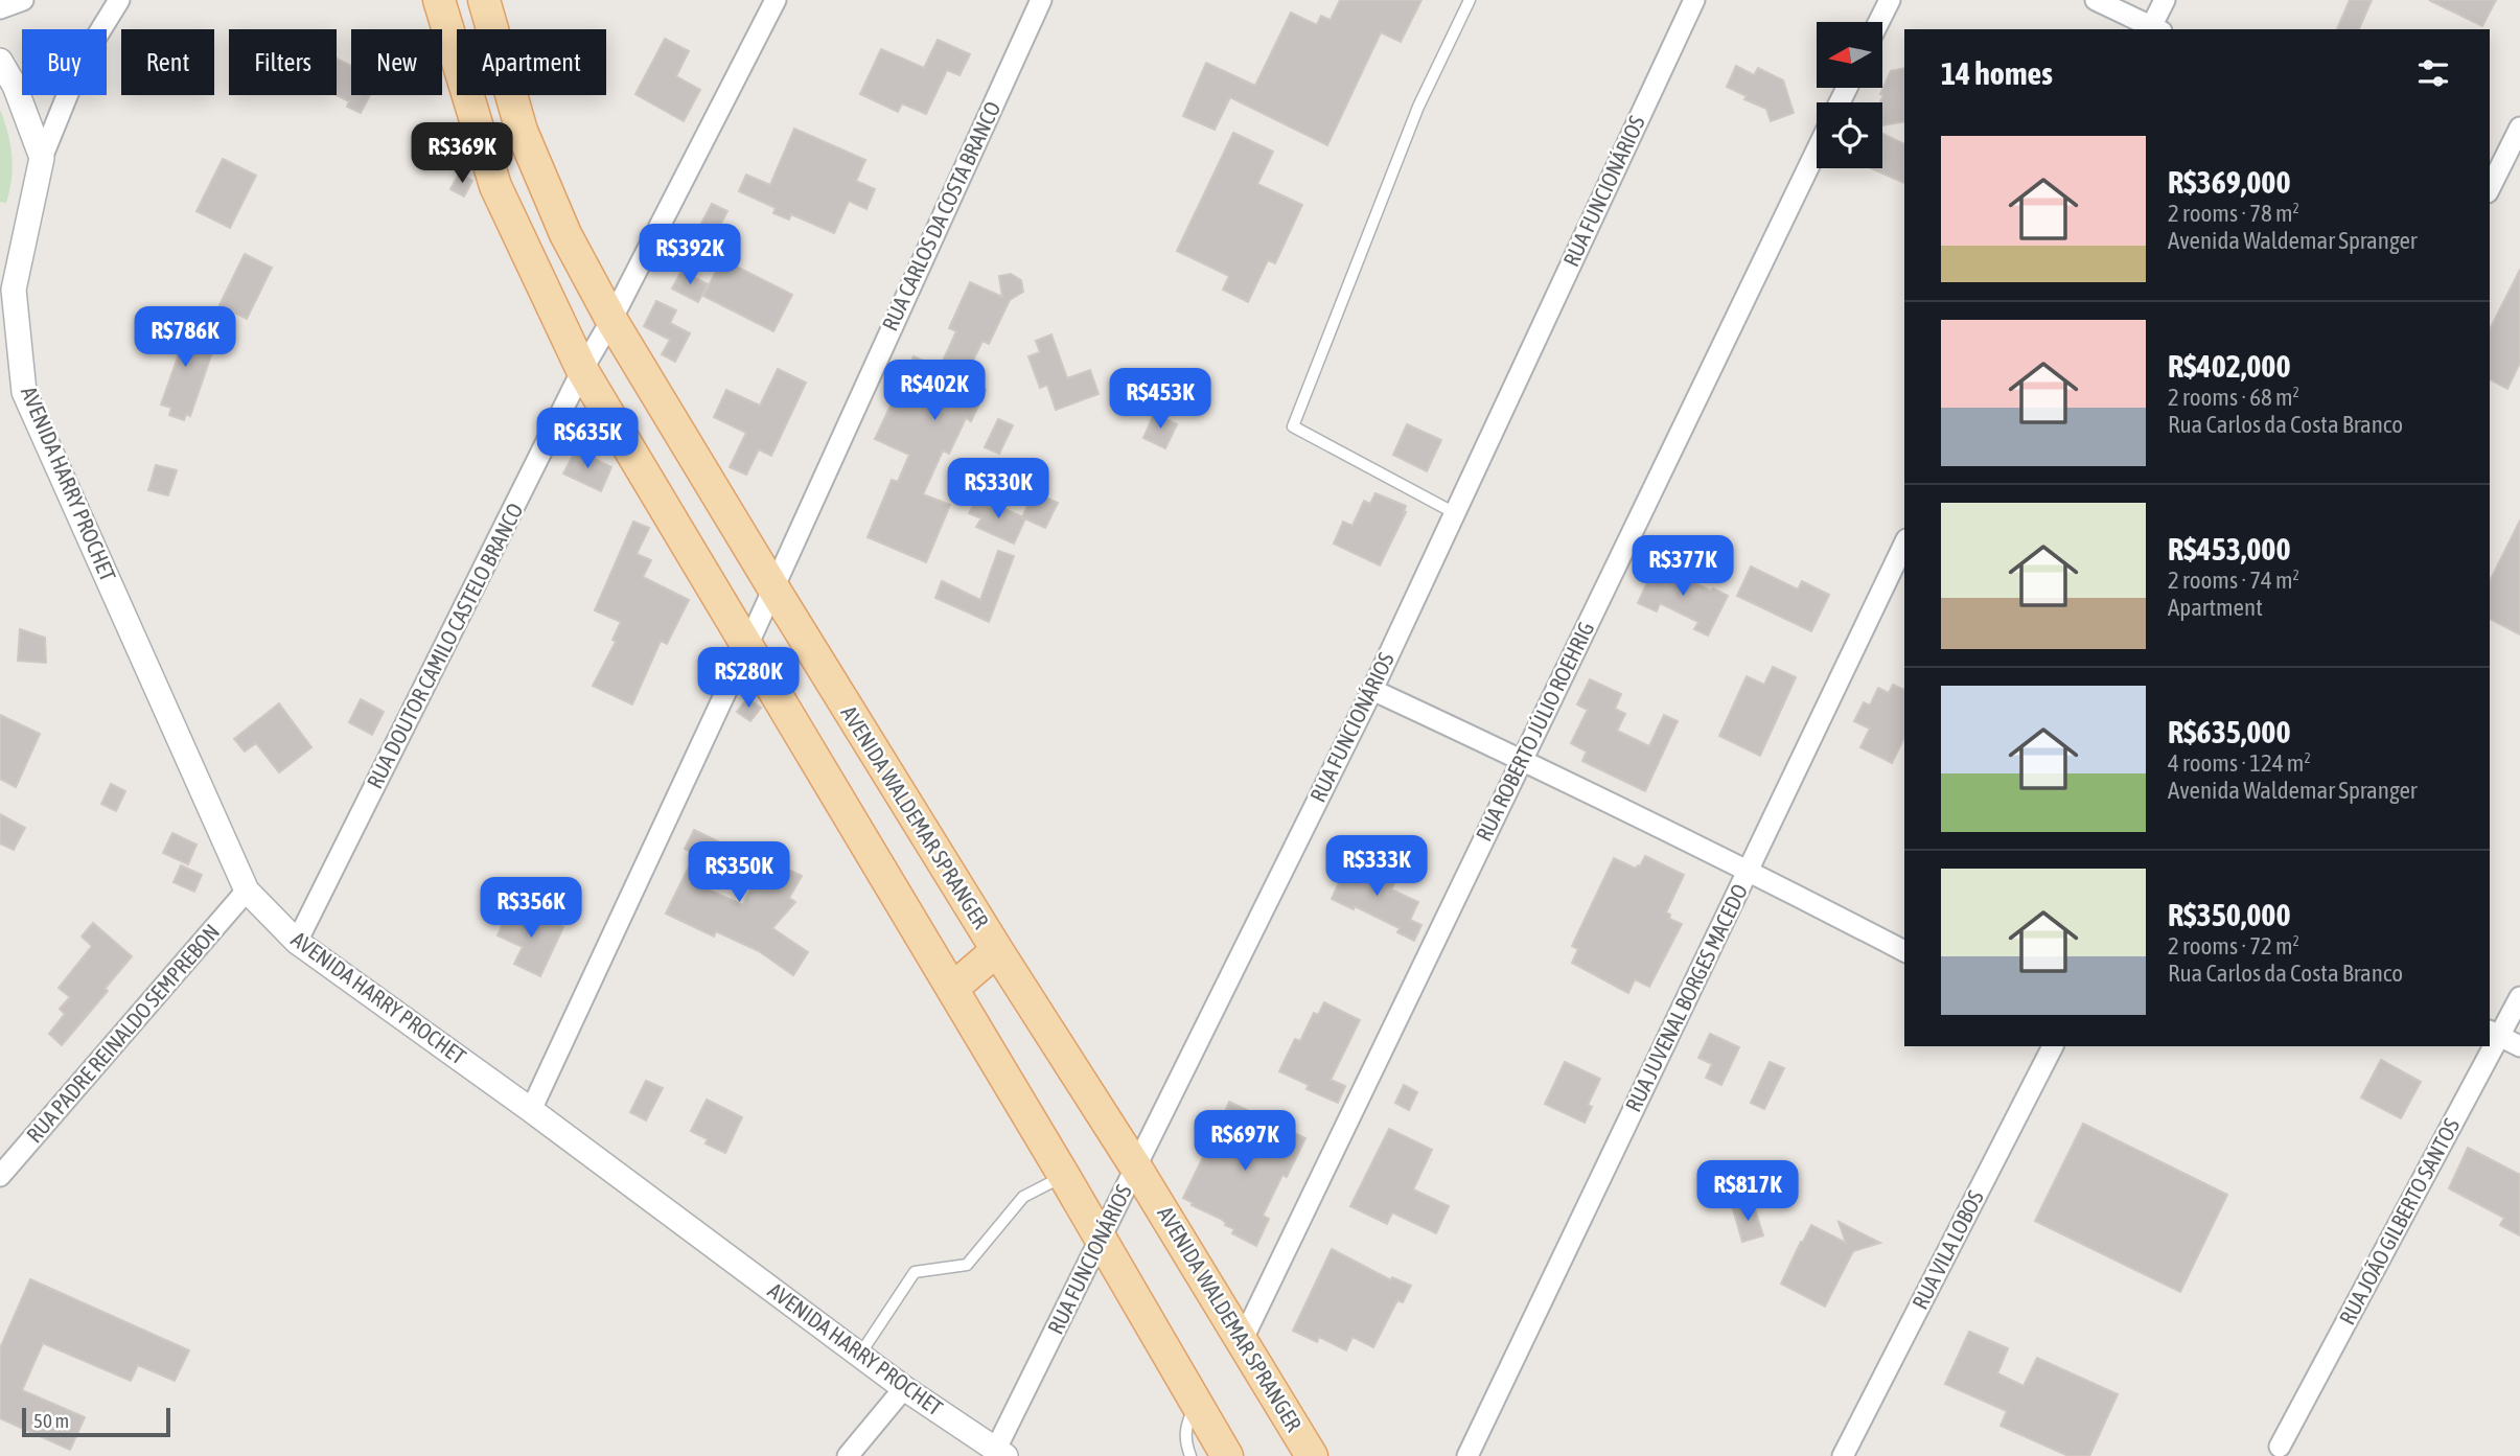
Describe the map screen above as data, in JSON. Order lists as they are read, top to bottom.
{
  "streets": {
    "main road": ["AVENIDA WALDEMAR SPRANGER"],
    "street": [
      "RUA FUNCIONÁRIOS",
      "RUA CARLOS DA COSTA BRANCO",
      "AVENIDA HARRY PROCHET",
      "RUA DOUTOR CAMILO CASTELO BRANCO",
      "RUA ROBERTO JÚLIO ROEHRIG",
      "RUA JUVENAL BORGES MACEDO",
      "RUA PADRE REINALDO SEMPREBON",
      "RUA JOÃO GILBERTO SANTOS",
      "RUA VILA LOBOS"
    ]
  },
  "crossings": [
    ["RUA FUNCIONÁRIOS", "AVENIDA HARRY PROCHET"],
    ["RUA FUNCIONÁRIOS", "AVENIDA WALDEMAR SPRANGER"],
    ["RUA CARLOS DA COSTA BRANCO", "AVENIDA HARRY PROCHET"],
    ["RUA CARLOS DA COSTA BRANCO", "AVENIDA WALDEMAR SPRANGER"],
    ["AVENIDA HARRY PROCHET", "RUA DOUTOR CAMILO CASTELO BRANCO"],
    ["AVENIDA HARRY PROCHET", "RUA PADRE REINALDO SEMPREBON"],
    ["RUA DOUTOR CAMILO CASTELO BRANCO", "AVENIDA WALDEMAR SPRANGER"],
    ["RUA ROBERTO JÚLIO ROEHRIG", "AVENIDA WALDEMAR SPRANGER"]
  ],
  "scale_bar": "50 m",
  "north": "left",
  "page": {
    "chip": [
      "Buy",
      "Rent",
      "Filters",
      "New",
      "Apartment"
    ],
    "heading": "14 homes",
    "list": [
      {
        "name": "R$369,000",
        "note": "2 rooms · 78 m² · Avenida Waldemar Spranger"
      },
      {
        "name": "R$402,000",
        "note": "2 rooms · 68 m² · Rua Carlos da Costa Branco"
      },
      {
        "name": "R$453,000",
        "note": "2 rooms · 74 m² · Apartment"
      },
      {
        "name": "R$635,000",
        "note": "4 rooms · 124 m² · Avenida Waldemar Spranger"
      },
      {
        "name": "R$350,000",
        "note": "2 rooms · 72 m² · Rua Carlos da Costa Branco"
      }
    ],
    "price": [
      "R$369K",
      "R$392K",
      "R$786K",
      "R$402K",
      "R$453K",
      "R$635K",
      "R$330K",
      "R$377K",
      "R$280K",
      "R$333K",
      "R$350K",
      "R$356K",
      "R$697K",
      "R$817K"
    ],
    "scale": "50 m"
  }
}
